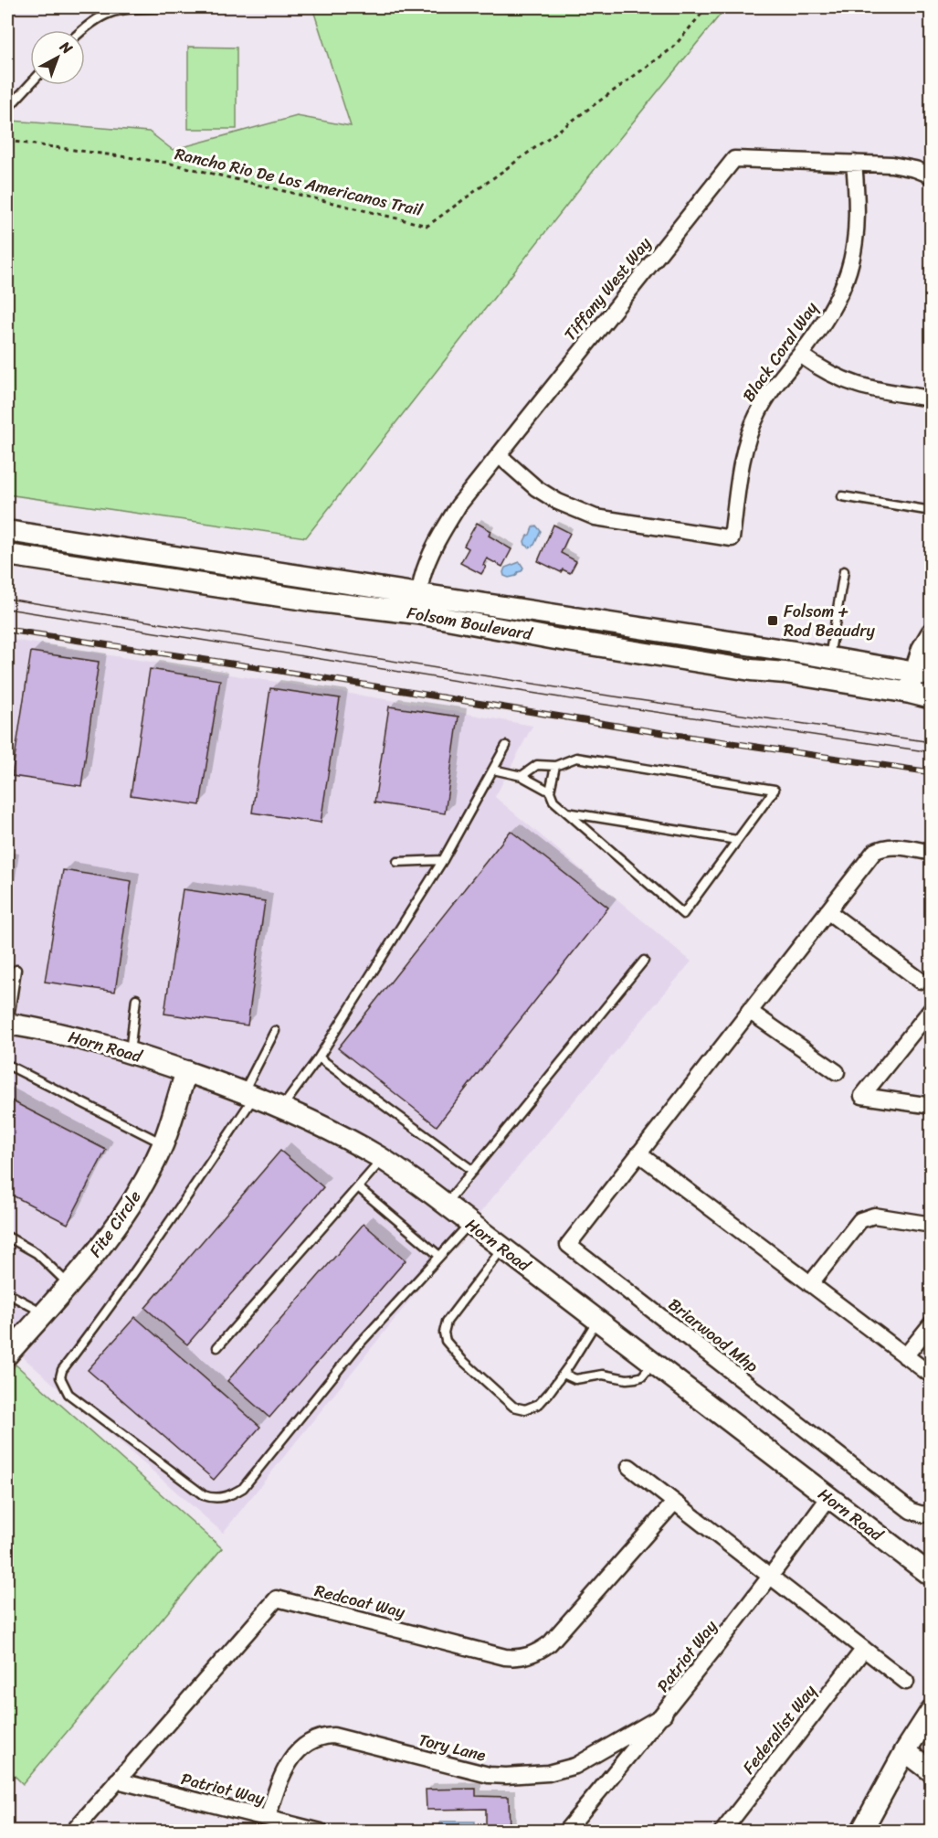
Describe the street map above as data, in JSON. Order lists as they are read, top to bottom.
{
  "streets": {
    "main road": ["Folsom Boulevard", "Horn Road", "Fite Circle"],
    "street": [
      "Tiffany West Way",
      "Black Coral Way",
      "Briarwood Mhp",
      "Redcoat Way",
      "Patriot Way",
      "Federalist Way",
      "Tory Lane"
    ],
    "path": ["Rancho Rio De Los Americanos Trail"]
  },
  "crossings": [
    ["Tiffany West Way", "Black Coral Way"],
    ["Tiffany West Way", "Folsom Boulevard"],
    ["Horn Road", "Fite Circle"],
    ["Horn Road", "Patriot Way"],
    ["Redcoat Way", "Patriot Way"],
    ["Patriot Way", "Tory Lane"]
  ],
  "places": {
    "transit": ["Folsom + Rod Beaudry"]
  },
  "north": "top right"
}
